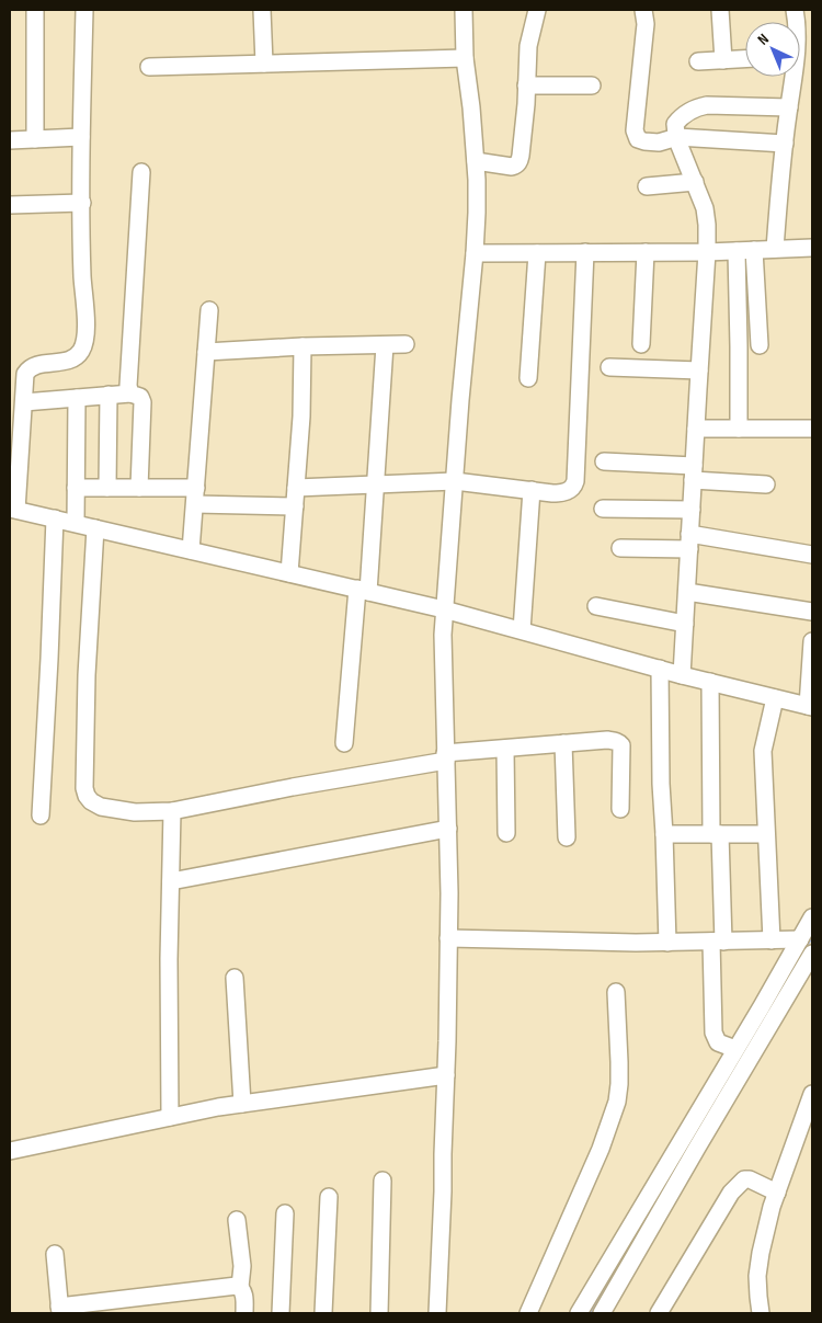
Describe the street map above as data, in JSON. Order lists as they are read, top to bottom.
{
  "north": "top left"
}
